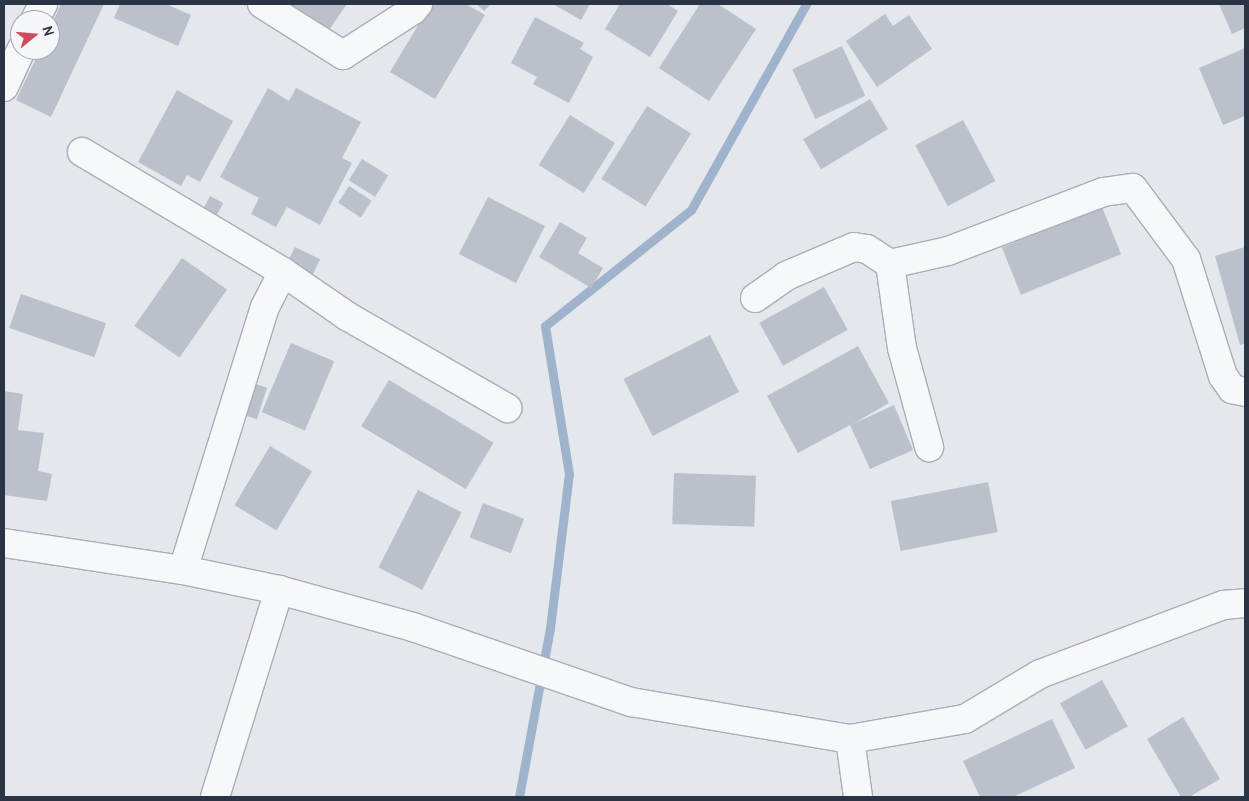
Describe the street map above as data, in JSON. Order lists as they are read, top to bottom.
{
  "north": "right"
}
